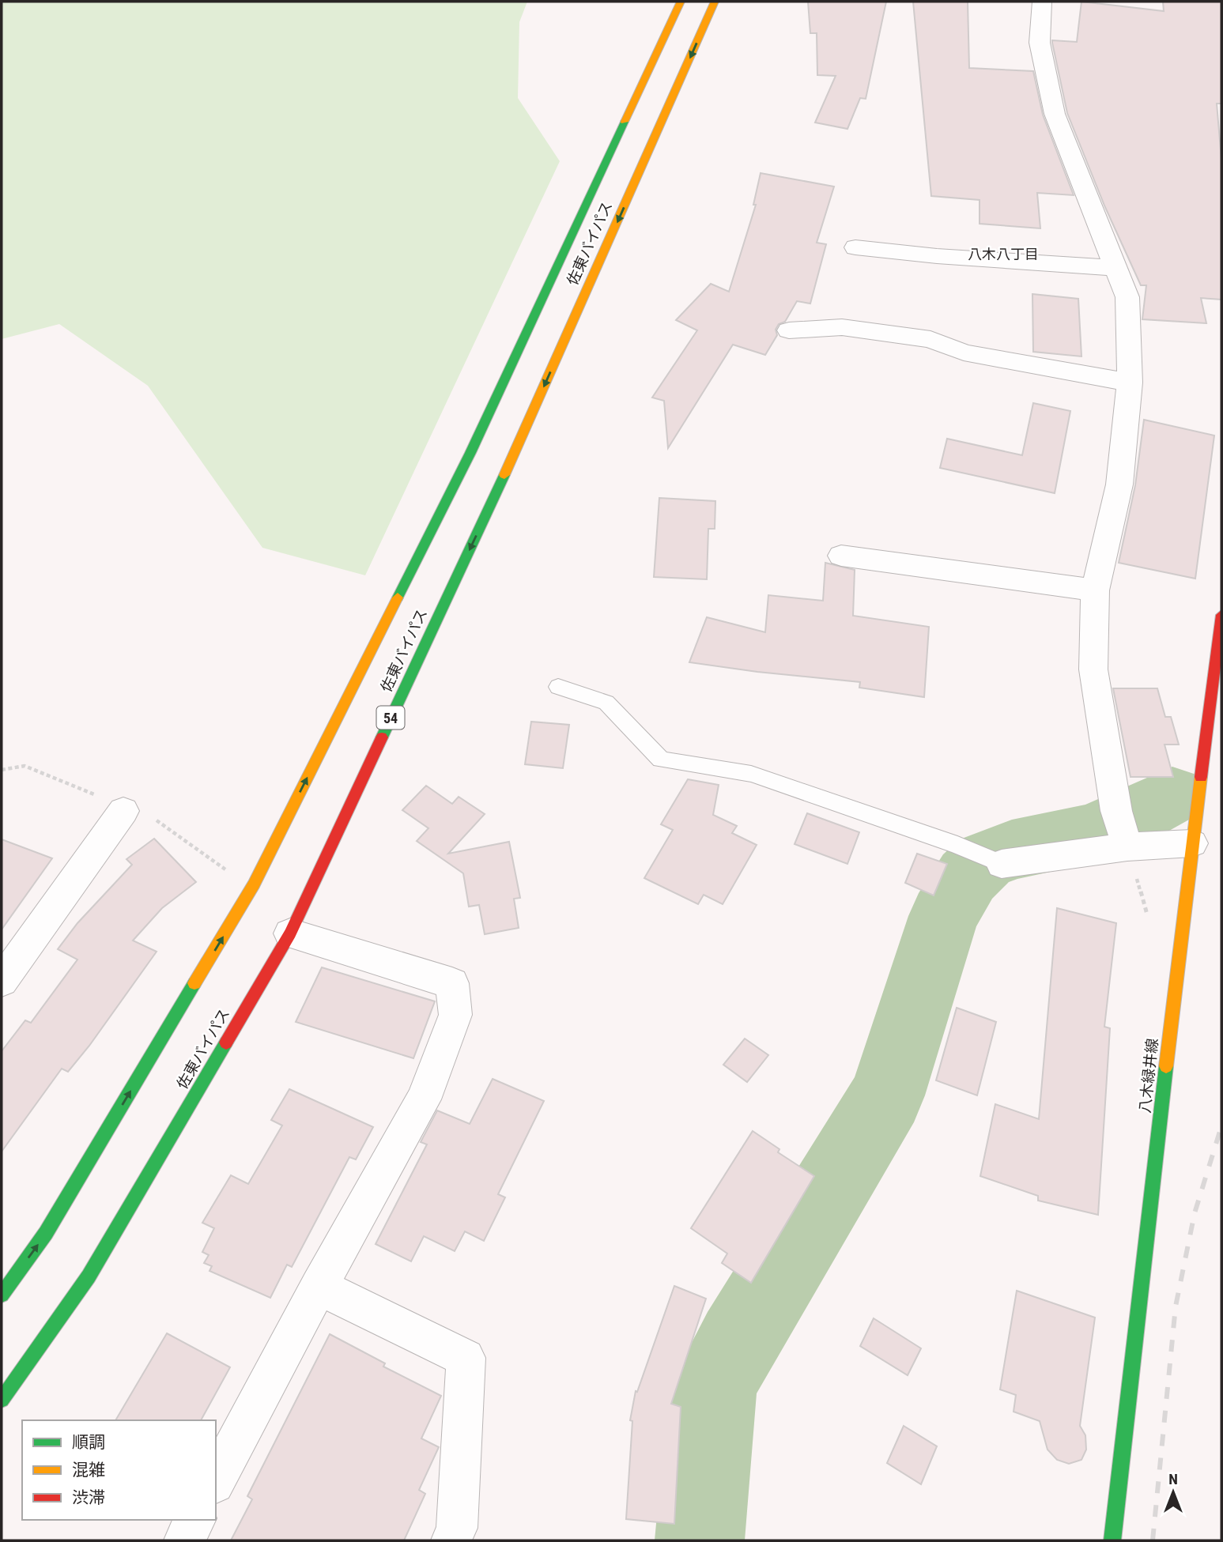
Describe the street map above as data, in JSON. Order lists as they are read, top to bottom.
{
  "streets": {
    "main road": ["佐東バイパス", "54", "八木緑井線"]
  },
  "districts": ["八木八丁目"],
  "legend": ["順調", "混雑", "渋滞"],
  "north": "top"
}
